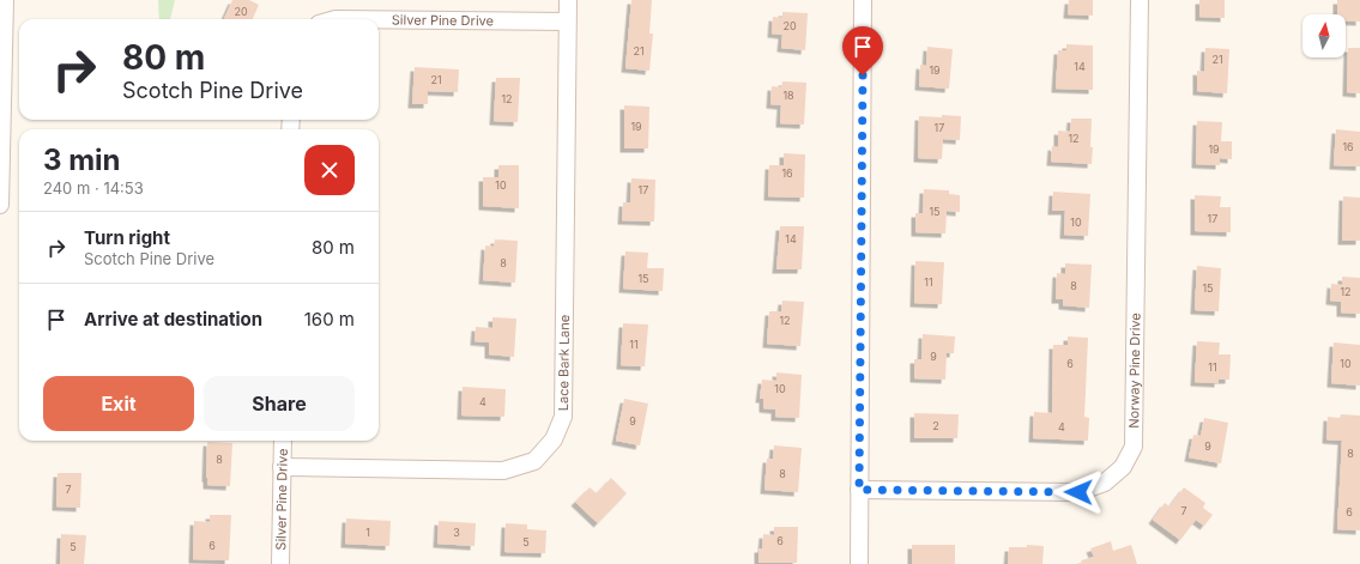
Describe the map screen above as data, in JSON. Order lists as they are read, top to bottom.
{
  "streets": {
    "street": ["Silver Pine Drive", "Lace Bark Lane", "Norway Pine Drive"]
  },
  "crossings": [
    ["Silver Pine Drive", "Lace Bark Lane"]
  ],
  "house_numbers": [
    "20",
    "20",
    "21",
    "21",
    "14",
    "19",
    "21",
    "18",
    "12",
    "19",
    "17",
    "12",
    "16",
    "19",
    "16",
    "10",
    "17",
    "15",
    "17",
    "10",
    "14",
    "8",
    "15",
    "11",
    "8",
    "15",
    "12",
    "12",
    "11",
    "9",
    "6",
    "10",
    "11",
    "10",
    "4",
    "9",
    "2",
    "4",
    "9",
    "8",
    "8",
    "8",
    "7",
    "7",
    "6",
    "1",
    "3",
    "6",
    "5",
    "6",
    "5"
  ],
  "north": "top",
  "page": {
    "turn": ["80 m", "Scotch Pine Drive"],
    "heading": ["3 min", "240 m · 14:53"],
    "list": [
      {
        "name": "Turn right",
        "note": "Scotch Pine Drive",
        "value": "80 m"
      },
      {
        "name": "Arrive at destination",
        "value": "160 m"
      }
    ],
    "buttons": ["Exit", "Share"]
  }
}
